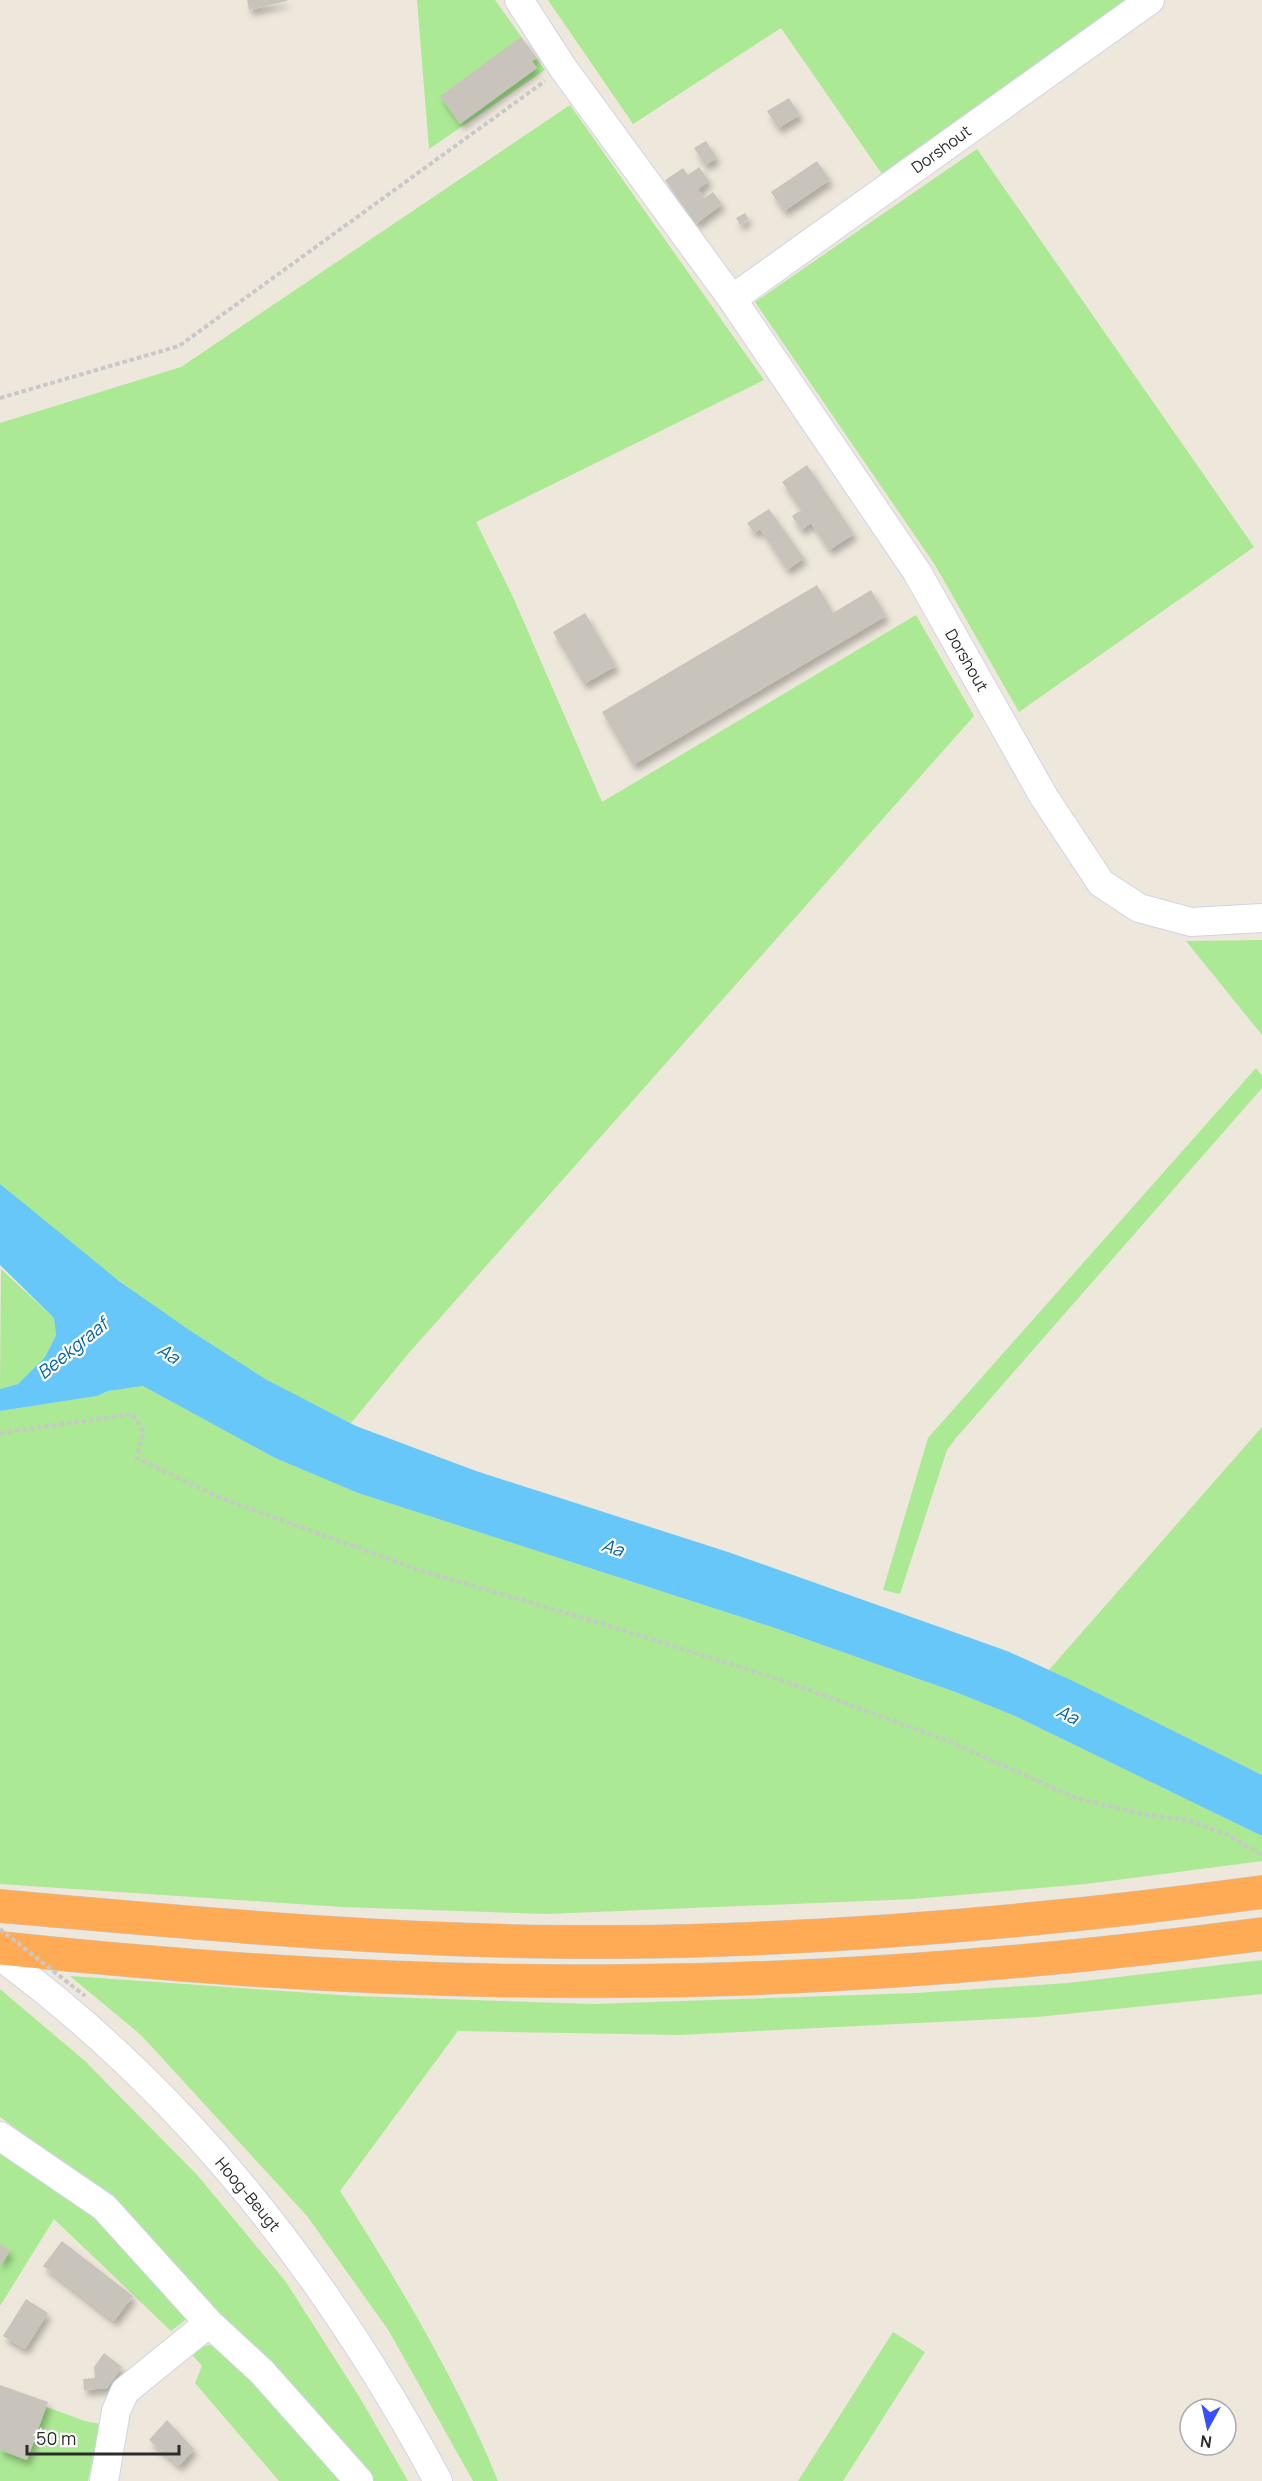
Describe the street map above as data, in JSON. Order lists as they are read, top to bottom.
{
  "streets": {
    "street": ["Dorshout", "Hoog-Beugt"]
  },
  "water": ["Beekgraaf", "Aa"],
  "scale_bar": "50 m",
  "north": "bottom"
}
